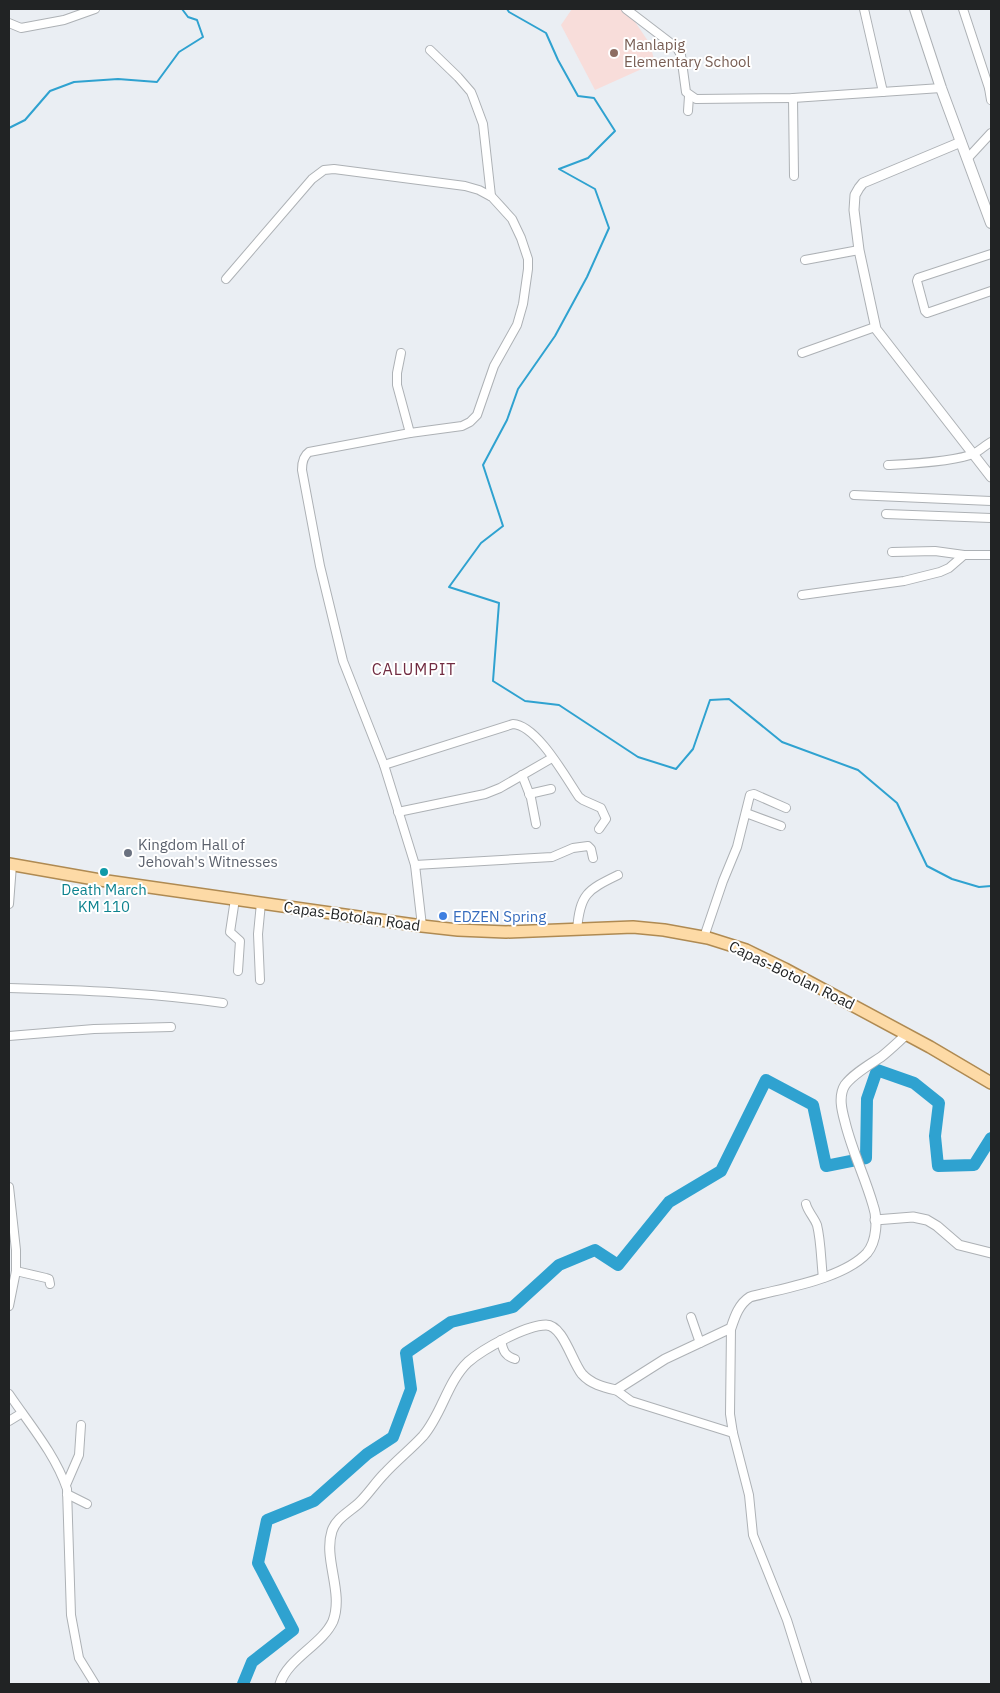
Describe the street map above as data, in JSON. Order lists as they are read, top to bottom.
{
  "streets": {
    "main road": ["Capas-Botolan Road"]
  },
  "districts": ["CALUMPIT"],
  "places": [
    "Manlapig Elementary School",
    "Kingdom Hall of Jehovah's Witnesses",
    "Death March KM 110",
    "EDZEN Spring"
  ]
}
